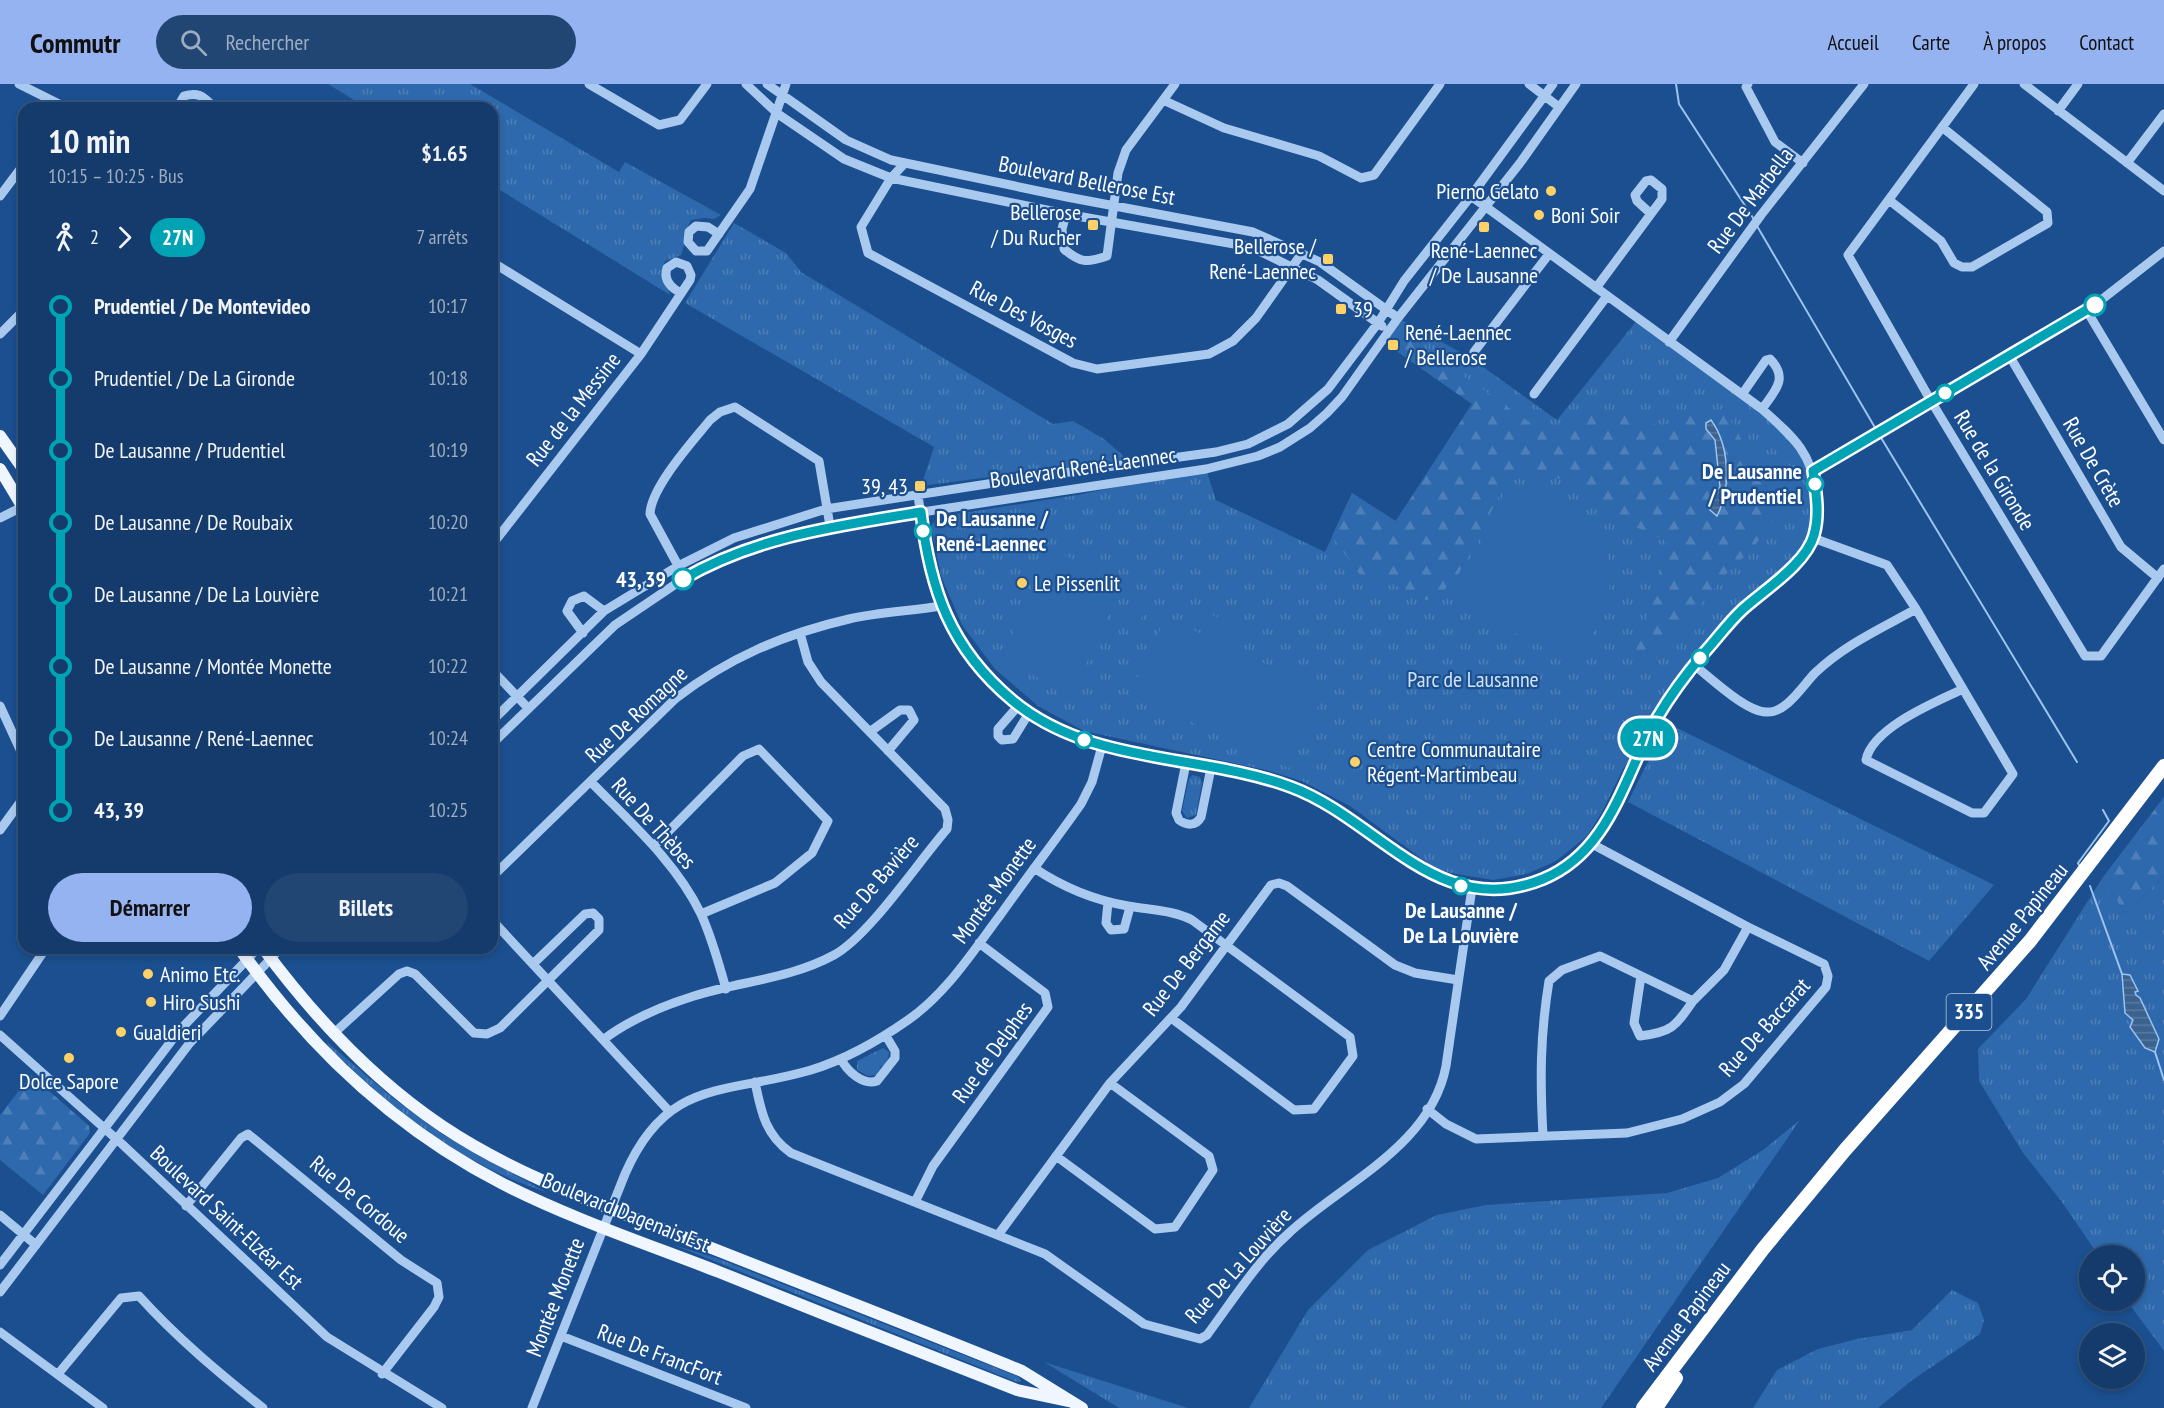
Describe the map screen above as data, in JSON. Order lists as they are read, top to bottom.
{
  "streets": {
    "highway": ["Avenue Papineau", "335"],
    "main road": ["Boulevard Dagenais Est"],
    "street": [
      "Boulevard Bellerose Est",
      "Rue De Marbella",
      "Rue Des Vosges",
      "Rue de la Messine",
      "Rue De Crète",
      "Boulevard René-Laennec",
      "Rue de la Gironde",
      "Rue De Romagne",
      "Rue De Thèbes",
      "Rue De Bavière",
      "Montée Monette",
      "Rue De Bergame",
      "Rue De Baccarat",
      "Rue de Delphes",
      "Rue De Cordoue",
      "Boulevard Saint-Elzéar Est",
      "Rue De La Louvière",
      "Rue De FrancFort"
    ]
  },
  "crossings": [
    ["Boulevard Bellerose Est", "Rue Des Vosges"],
    ["Boulevard Bellerose Est", "Boulevard René-Laennec"],
    ["Rue De Crète", "Rue de la Gironde"],
    ["Rue De Romagne", "Rue De Thèbes"],
    ["Rue De Romagne", "Rue De Bavière"],
    ["Rue De Thèbes", "Rue De Bavière"],
    ["Montée Monette", "Rue de Delphes"],
    ["Montée Monette", "Boulevard Dagenais Est"],
    ["Montée Monette", "Rue De La Louvière"],
    ["Montée Monette", "Rue De FrancFort"],
    ["Rue De Bergame", "Rue De La Louvière"],
    ["Rue De Baccarat", "Rue De La Louvière"],
    ["Rue de Delphes", "Rue De La Louvière"],
    ["Rue De Cordoue", "Boulevard Saint-Elzéar Est"]
  ],
  "parks": ["Parc de Lausanne"],
  "places": {
    "other": [
      "Pierno Gelato",
      "Boni Soir",
      "De Lausanne / Prudentiel",
      "De Lausanne / René-Laennec",
      "43, 39",
      "Le Pissenlit",
      "Centre Communautaire Régent-Martimbeau",
      "De Lausanne / De La Louvière",
      "Animo Etc.",
      "Hiro Sushi",
      "Gualdieri",
      "Dolce Sapore"
    ],
    "transit": [
      "Bellerose / Du Rucher",
      "René-Laennec / De Lausanne",
      "Bellerose / René-Laennec",
      "39",
      "René-Laennec / Bellerose",
      "39, 43"
    ]
  },
  "lines": ["bus line 27N"],
  "page": {
    "header": "Commutr",
    "search": "Rechercher",
    "nav": [
      "Accueil",
      "Carte",
      "À propos",
      "Contact"
    ],
    "on_map": "27N",
    "heading": ["10 min", "10:15 – 10:25 · Bus", "$1.65"],
    "legs": ["2", "27N", "7 arrêts"],
    "list": [
      {
        "name": "Prudentiel / De Montevideo",
        "value": "10:17"
      },
      {
        "name": "Prudentiel / De La Gironde",
        "value": "10:18"
      },
      {
        "name": "De Lausanne / Prudentiel",
        "value": "10:19"
      },
      {
        "name": "De Lausanne / De Roubaix",
        "value": "10:20"
      },
      {
        "name": "De Lausanne / De La Louvière",
        "value": "10:21"
      },
      {
        "name": "De Lausanne / Montée Monette",
        "value": "10:22"
      },
      {
        "name": "De Lausanne / René-Laennec",
        "value": "10:24"
      },
      {
        "name": "43, 39",
        "value": "10:25"
      }
    ],
    "buttons": ["Démarrer", "Billets"]
  }
}
